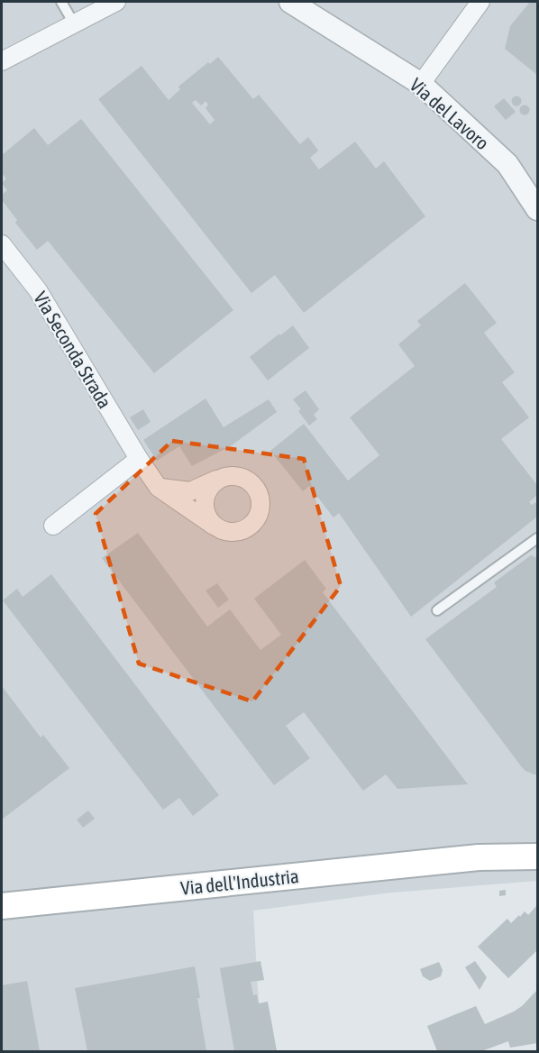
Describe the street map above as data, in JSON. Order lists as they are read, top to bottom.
{
  "streets": {
    "main road": ["Via dell'Industria"],
    "street": ["Via del Lavoro", "Via Seconda Strada"]
  }
}
